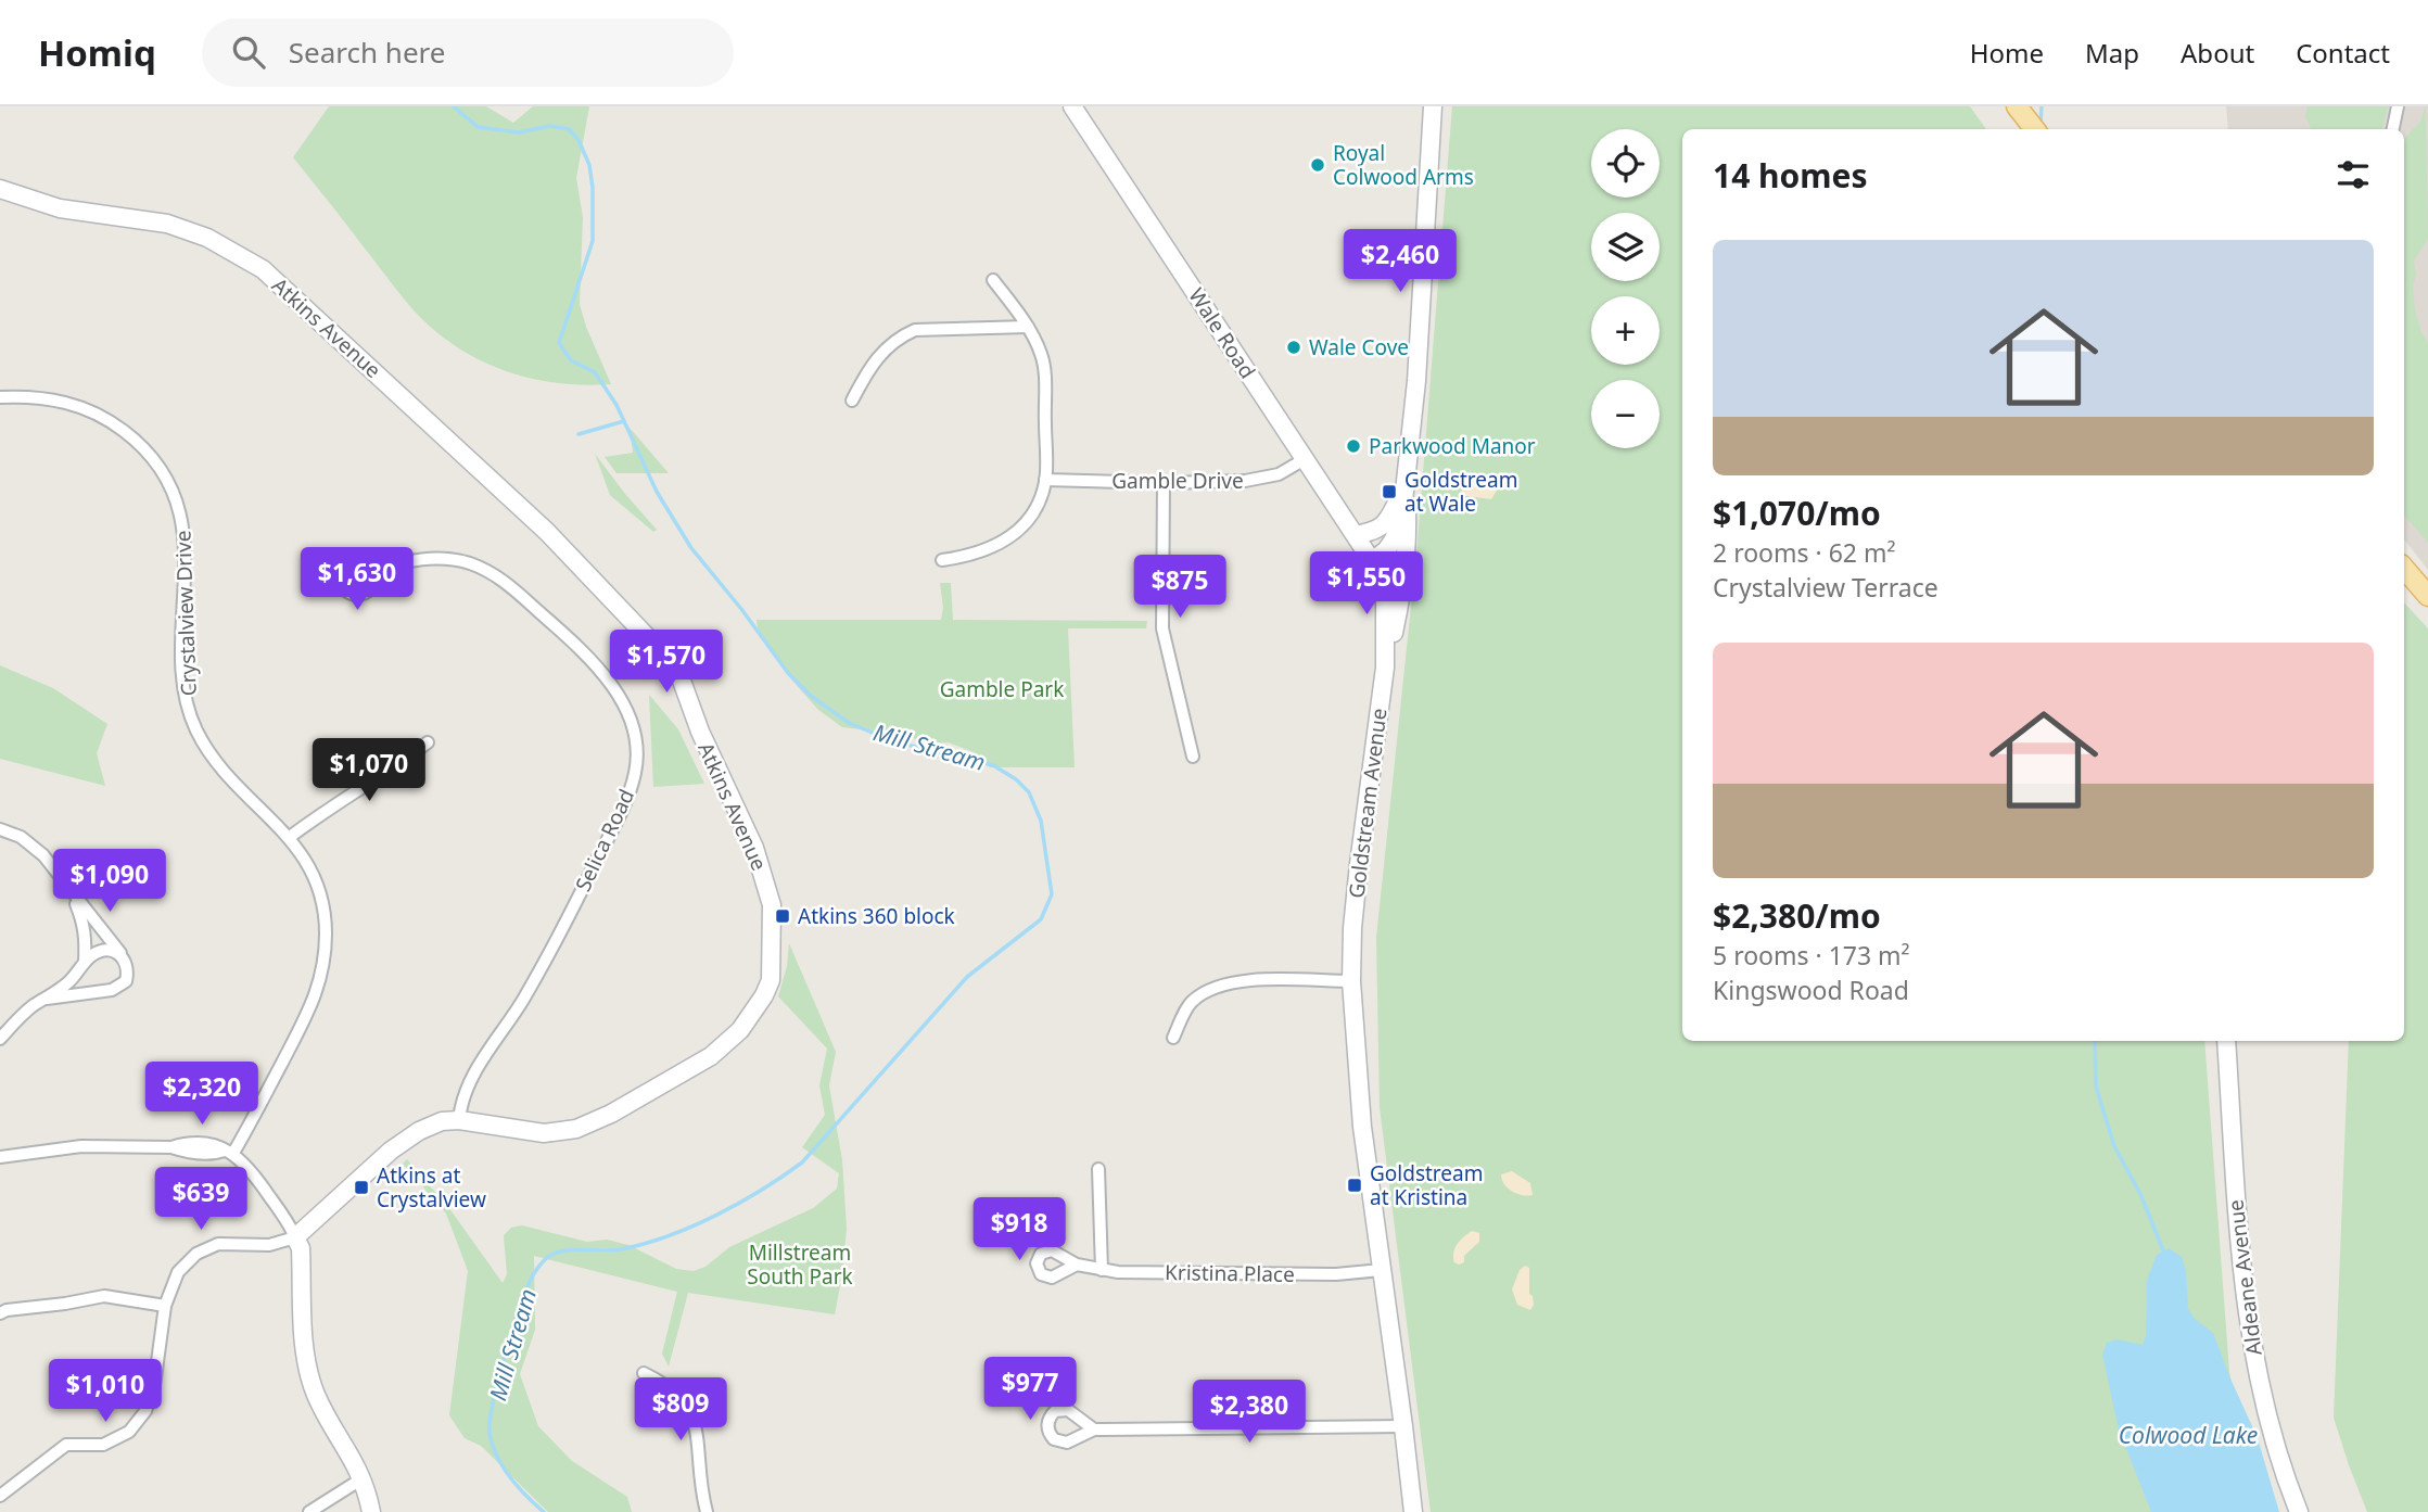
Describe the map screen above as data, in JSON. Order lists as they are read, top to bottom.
{
  "streets": {
    "street": [
      "Atkins Avenue",
      "Wale Road",
      "Gamble Drive",
      "Crystalview Drive",
      "Goldstream Avenue",
      "Selica Road",
      "Kristina Place",
      "Aldeane Avenue"
    ]
  },
  "crossings": [
    ["Atkins Avenue", "Selica Road"],
    ["Wale Road", "Gamble Drive"],
    ["Wale Road", "Goldstream Avenue"],
    ["Goldstream Avenue", "Kristina Place"]
  ],
  "water": ["Mill Stream", "Colwood Lake"],
  "parks": ["Gamble Park", "Millstream South Park"],
  "places": {
    "other": ["Royal Colwood Arms", "Wale Cove", "Parkwood Manor"],
    "transit": [
      "Goldstream at Wale",
      "Atkins 360 block",
      "Goldstream at Kristina",
      "Atkins at Crystalview"
    ]
  },
  "page": {
    "header": "Homiq",
    "search": "Search here",
    "nav": [
      "Home",
      "Map",
      "About",
      "Contact"
    ],
    "map_buttons": ["+", "−"],
    "heading": "14 homes",
    "list": [
      {
        "name": "$1,070/mo",
        "note": "2 rooms · 62 m² · Crystalview Terrace"
      },
      {
        "name": "$2,380/mo",
        "note": "5 rooms · 173 m² · Kingswood Road"
      }
    ],
    "price": [
      "$2,460",
      "$1,630",
      "$1,550",
      "$875",
      "$1,570",
      "$1,070",
      "$1,090",
      "$2,320",
      "$639",
      "$918",
      "$977",
      "$1,010",
      "$809",
      "$2,380"
    ]
  }
}
